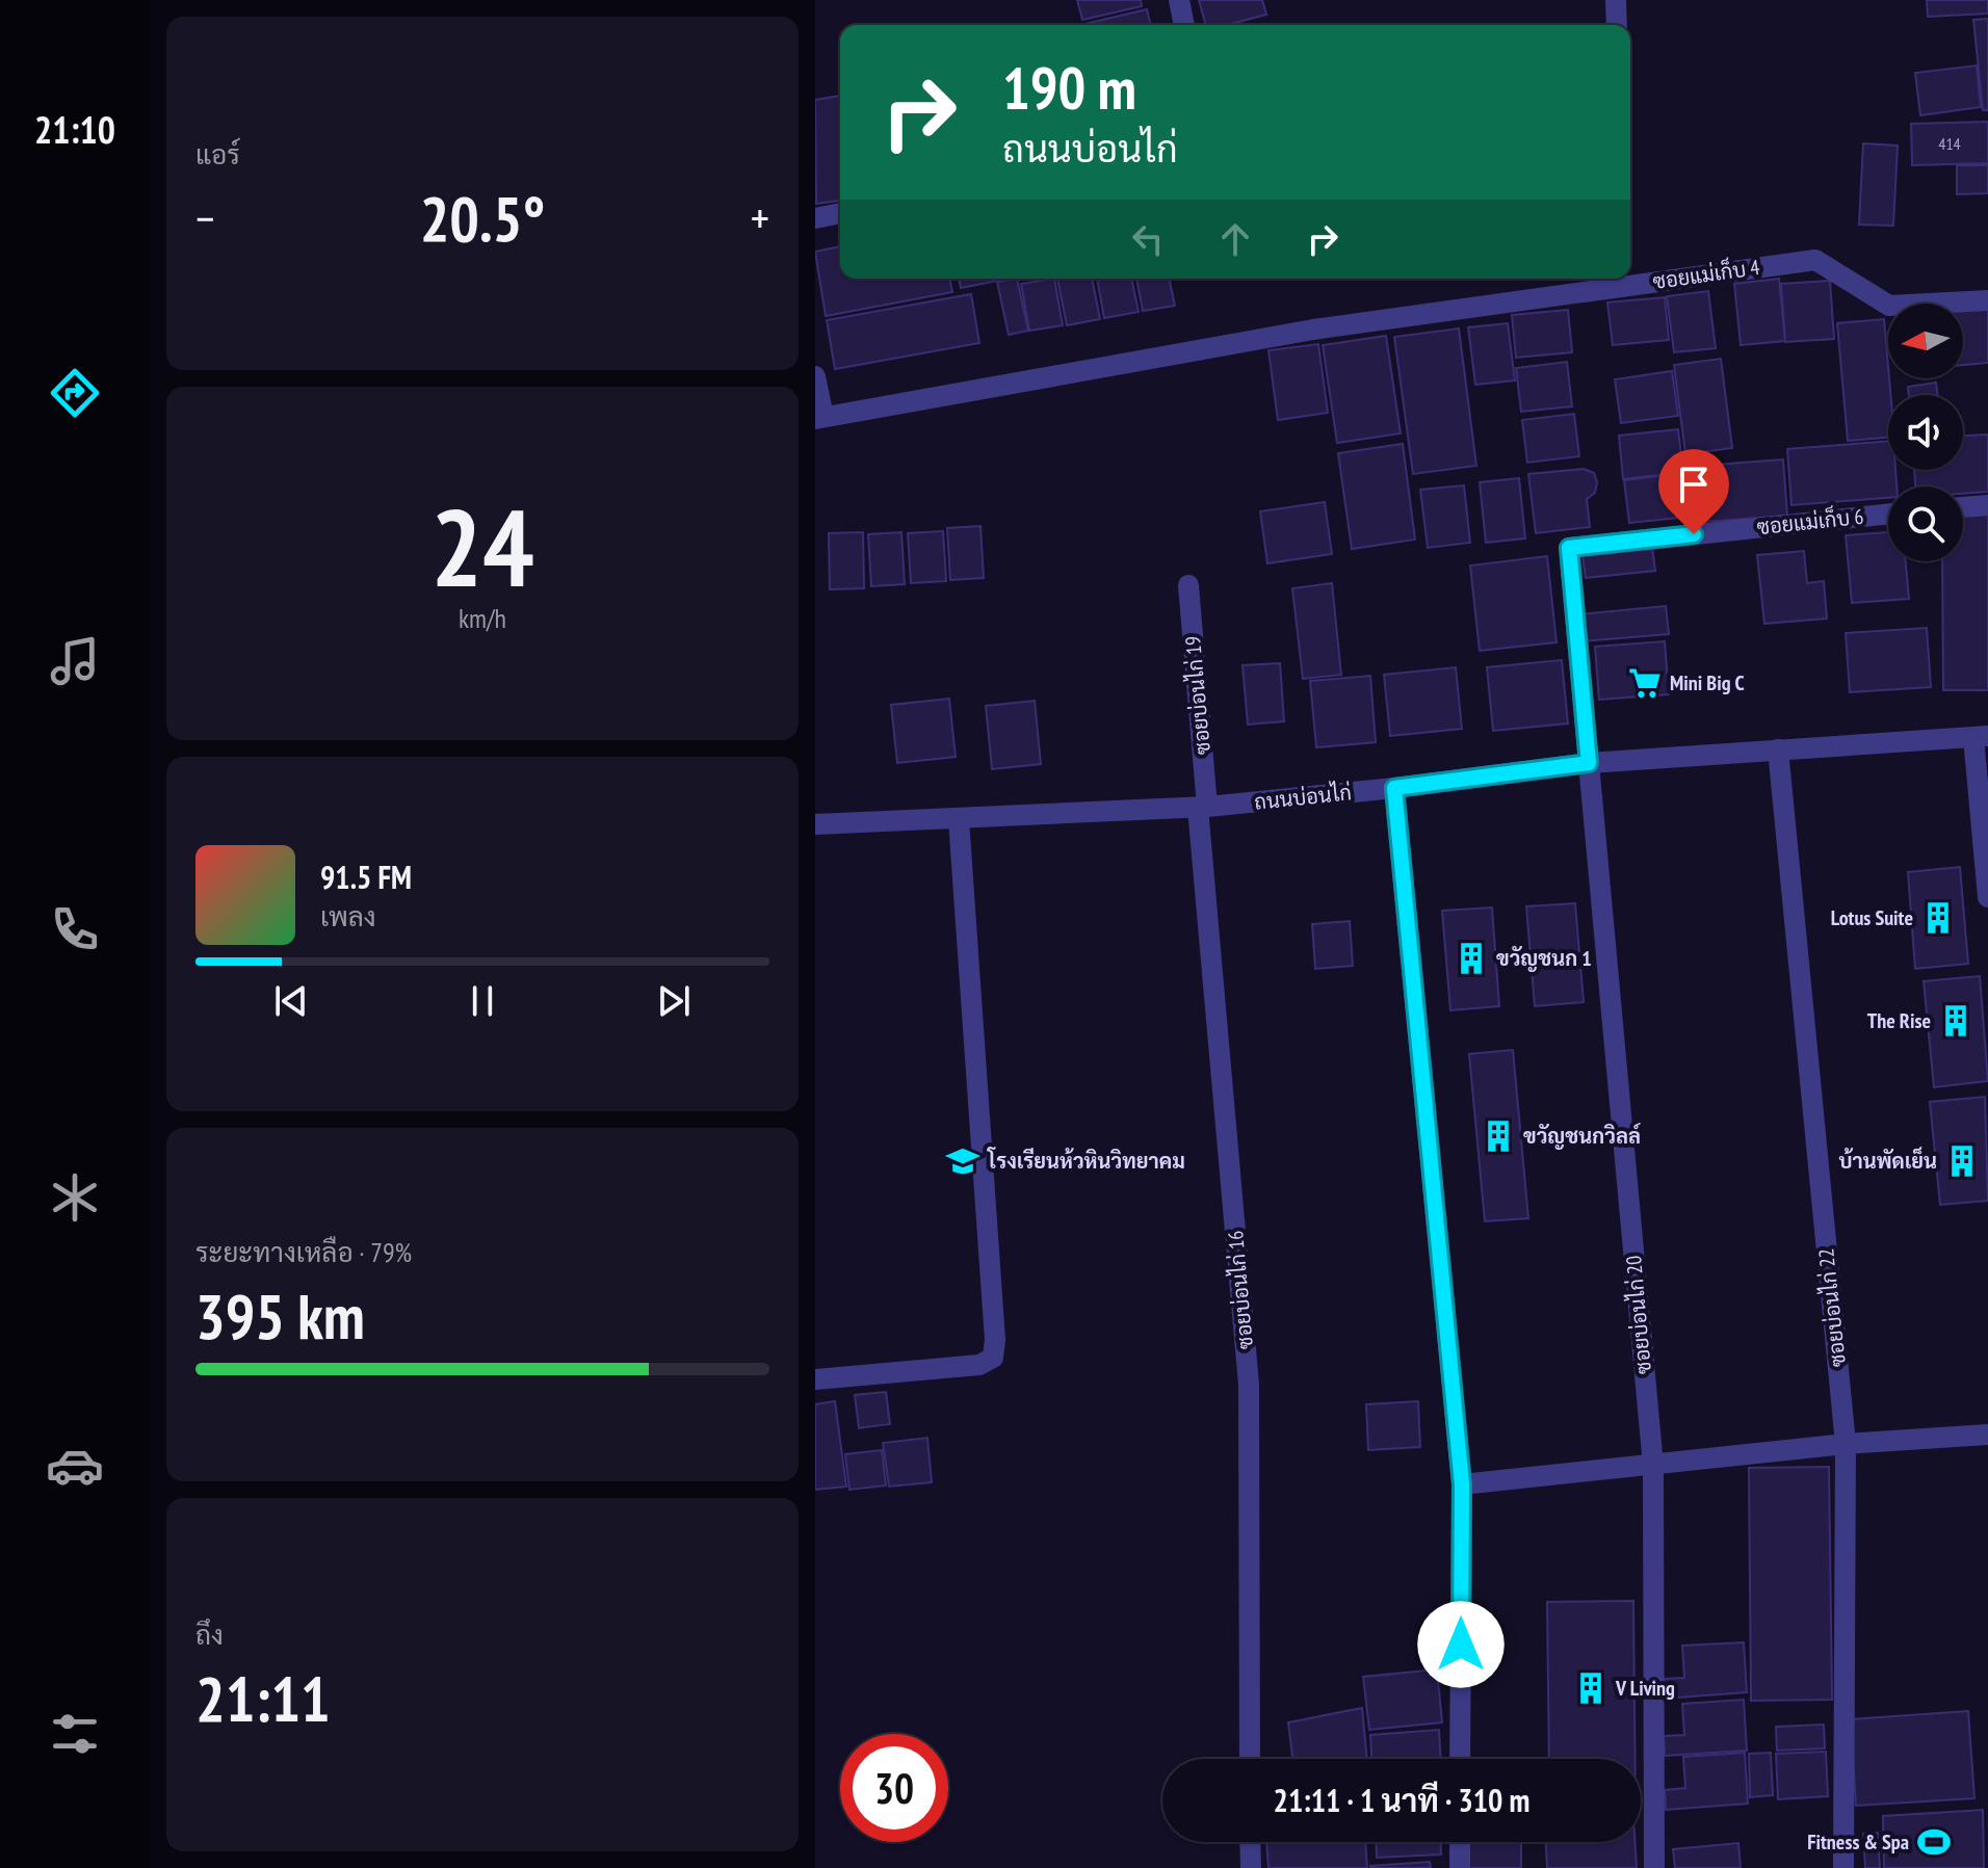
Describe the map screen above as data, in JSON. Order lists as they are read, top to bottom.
{
  "streets": {
    "street": [
      "ซอยแม่เก็บ 4",
      "ซอยแม่เก็บ 6",
      "ซอยบ่อนไก่ 19",
      "ถนนบ่อนไก่",
      "ซอยบ่อนไก่ 16",
      "ซอยบ่อนไก่ 22",
      "ซอยบ่อนไก่ 20"
    ]
  },
  "crossings": [
    ["ซอยแม่เก็บ 6", "ซอยบ่อนไก่ 20"],
    ["ซอยบ่อนไก่ 19", "ถนนบ่อนไก่"],
    ["ซอยบ่อนไก่ 19", "ซอยบ่อนไก่ 16"],
    ["ถนนบ่อนไก่", "ซอยบ่อนไก่ 16"],
    ["ถนนบ่อนไก่", "ซอยบ่อนไก่ 22"],
    ["ถนนบ่อนไก่", "ซอยบ่อนไก่ 20"]
  ],
  "places": {
    "supermarket": ["Mini Big C"],
    "building": [
      "Lotus Suite",
      "ขวัญชนก 1",
      "The Rise",
      "ขวัญชนกวิลล์",
      "บ้านพัดเย็น",
      "V Living"
    ],
    "school or university": ["โรงเรียนห้วหินวิทยาคม"],
    "sports": ["Fitness & Spa"]
  },
  "house_numbers": ["414"],
  "north": "left",
  "page": {
    "tabs": "21:10",
    "tile": [
      "แอร์",
      ["24", "km/h"],
      ["ระยะทางเหลือ · 79%", "395 km"],
      ["ถึง", "21:11"]
    ],
    "turn": ["190 m", "ถนนบ่อนไก่"],
    "heat": ["−", "20.5°", "+"],
    "song": ["91.5 FM", "เพลง"],
    "limit": "30",
    "trip": "21:11 · 1 นาที · 310 m"
  }
}
